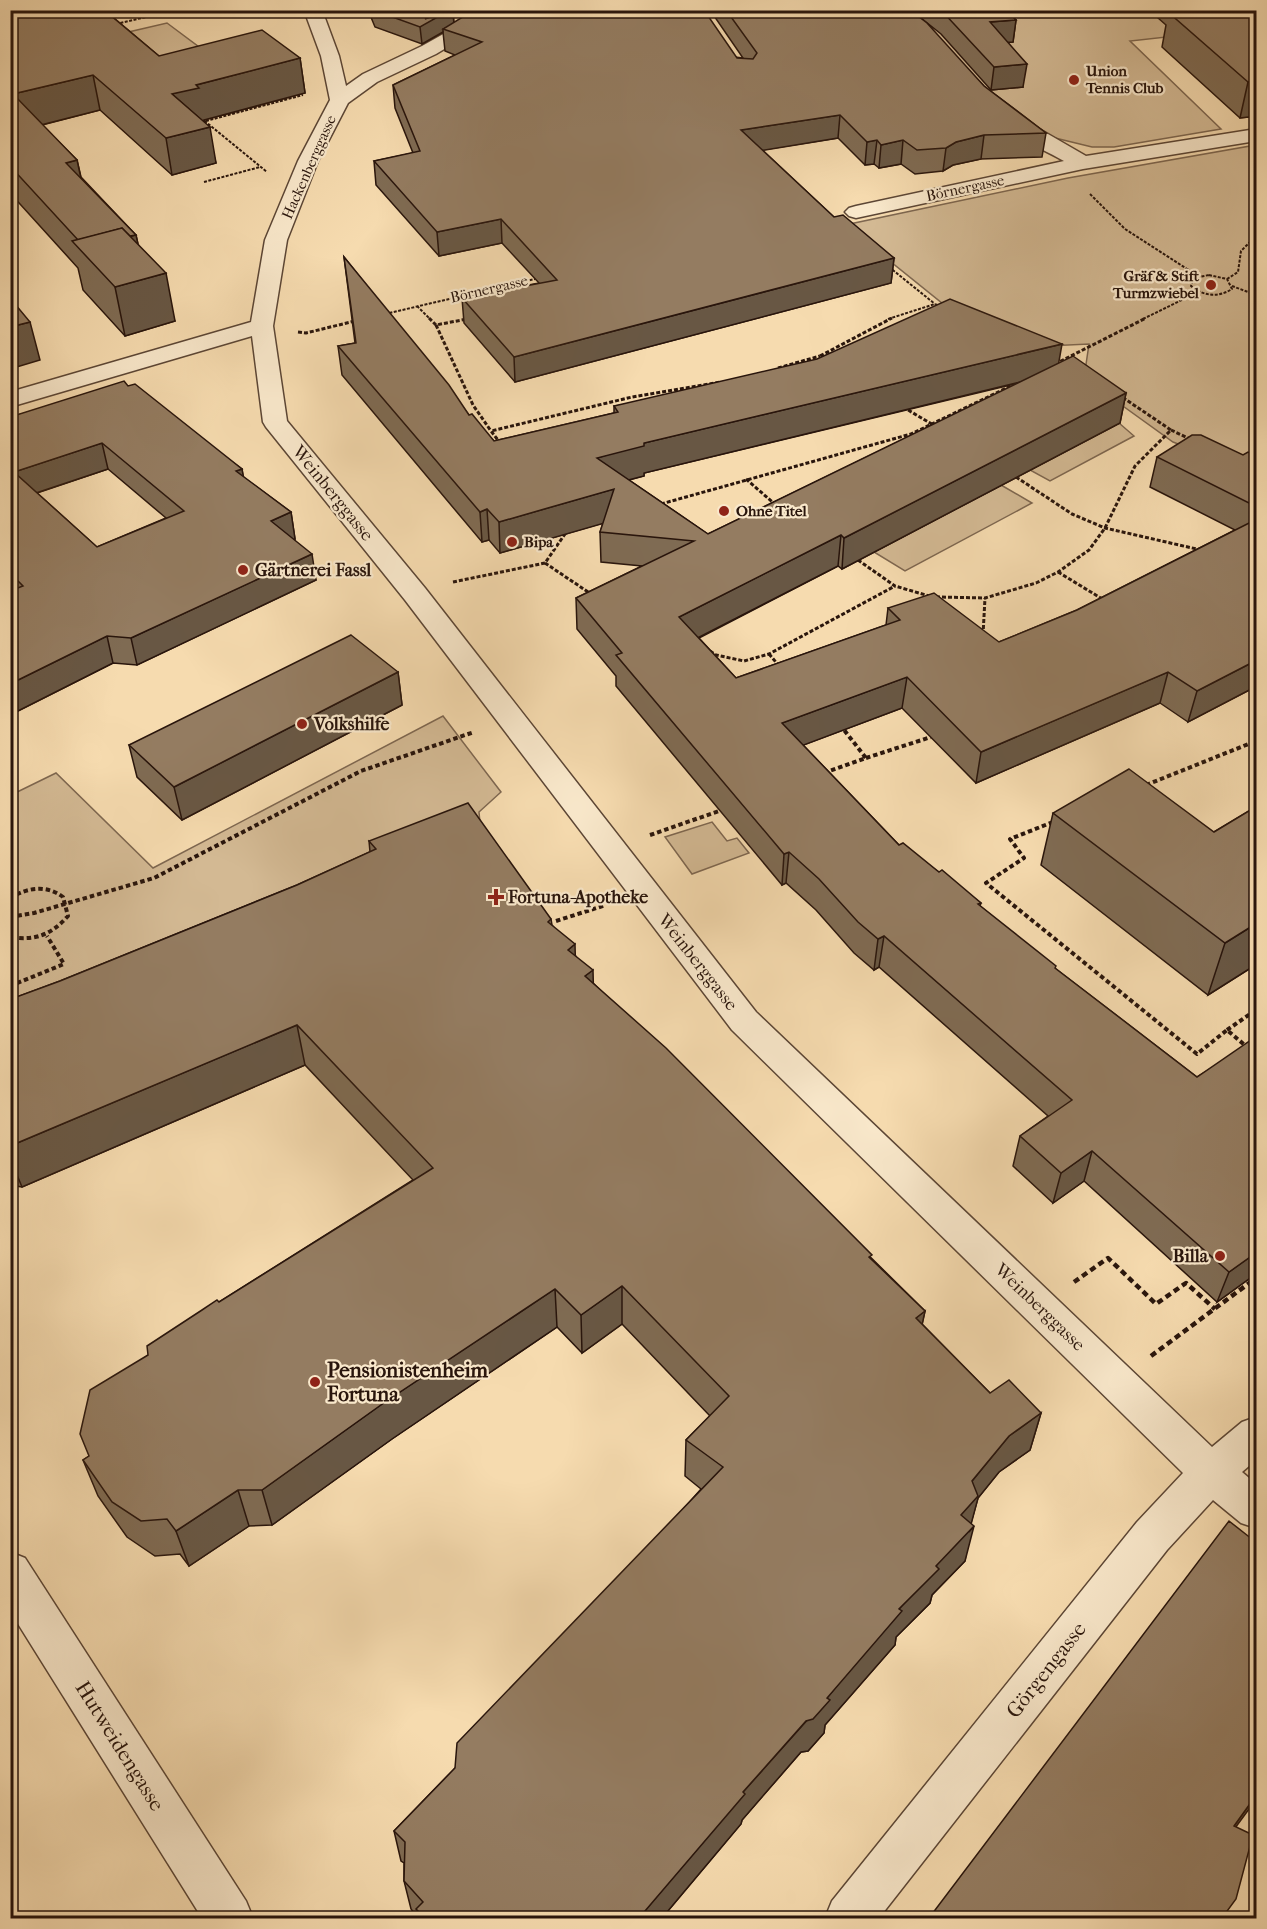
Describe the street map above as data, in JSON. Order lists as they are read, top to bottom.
{
  "streets": {
    "street": [
      "Hackenberggasse",
      "Börnergasse",
      "Weinberggasse",
      "Görgengasse",
      "Hutweidengasse"
    ]
  },
  "crossings": [
    ["Hackenberggasse", "Weinberggasse"],
    ["Weinberggasse", "Görgengasse"]
  ],
  "places": {
    "other": [
      "Union Tennis Club",
      "Gräf & Stift Turmzwiebel",
      "Ohne Titel",
      "Bipa",
      "Gärtnerei Fassl",
      "Volkshilfe",
      "Billa",
      "Pensionistenheim Fortuna"
    ],
    "health": ["Fortuna-Apotheke"]
  }
}
